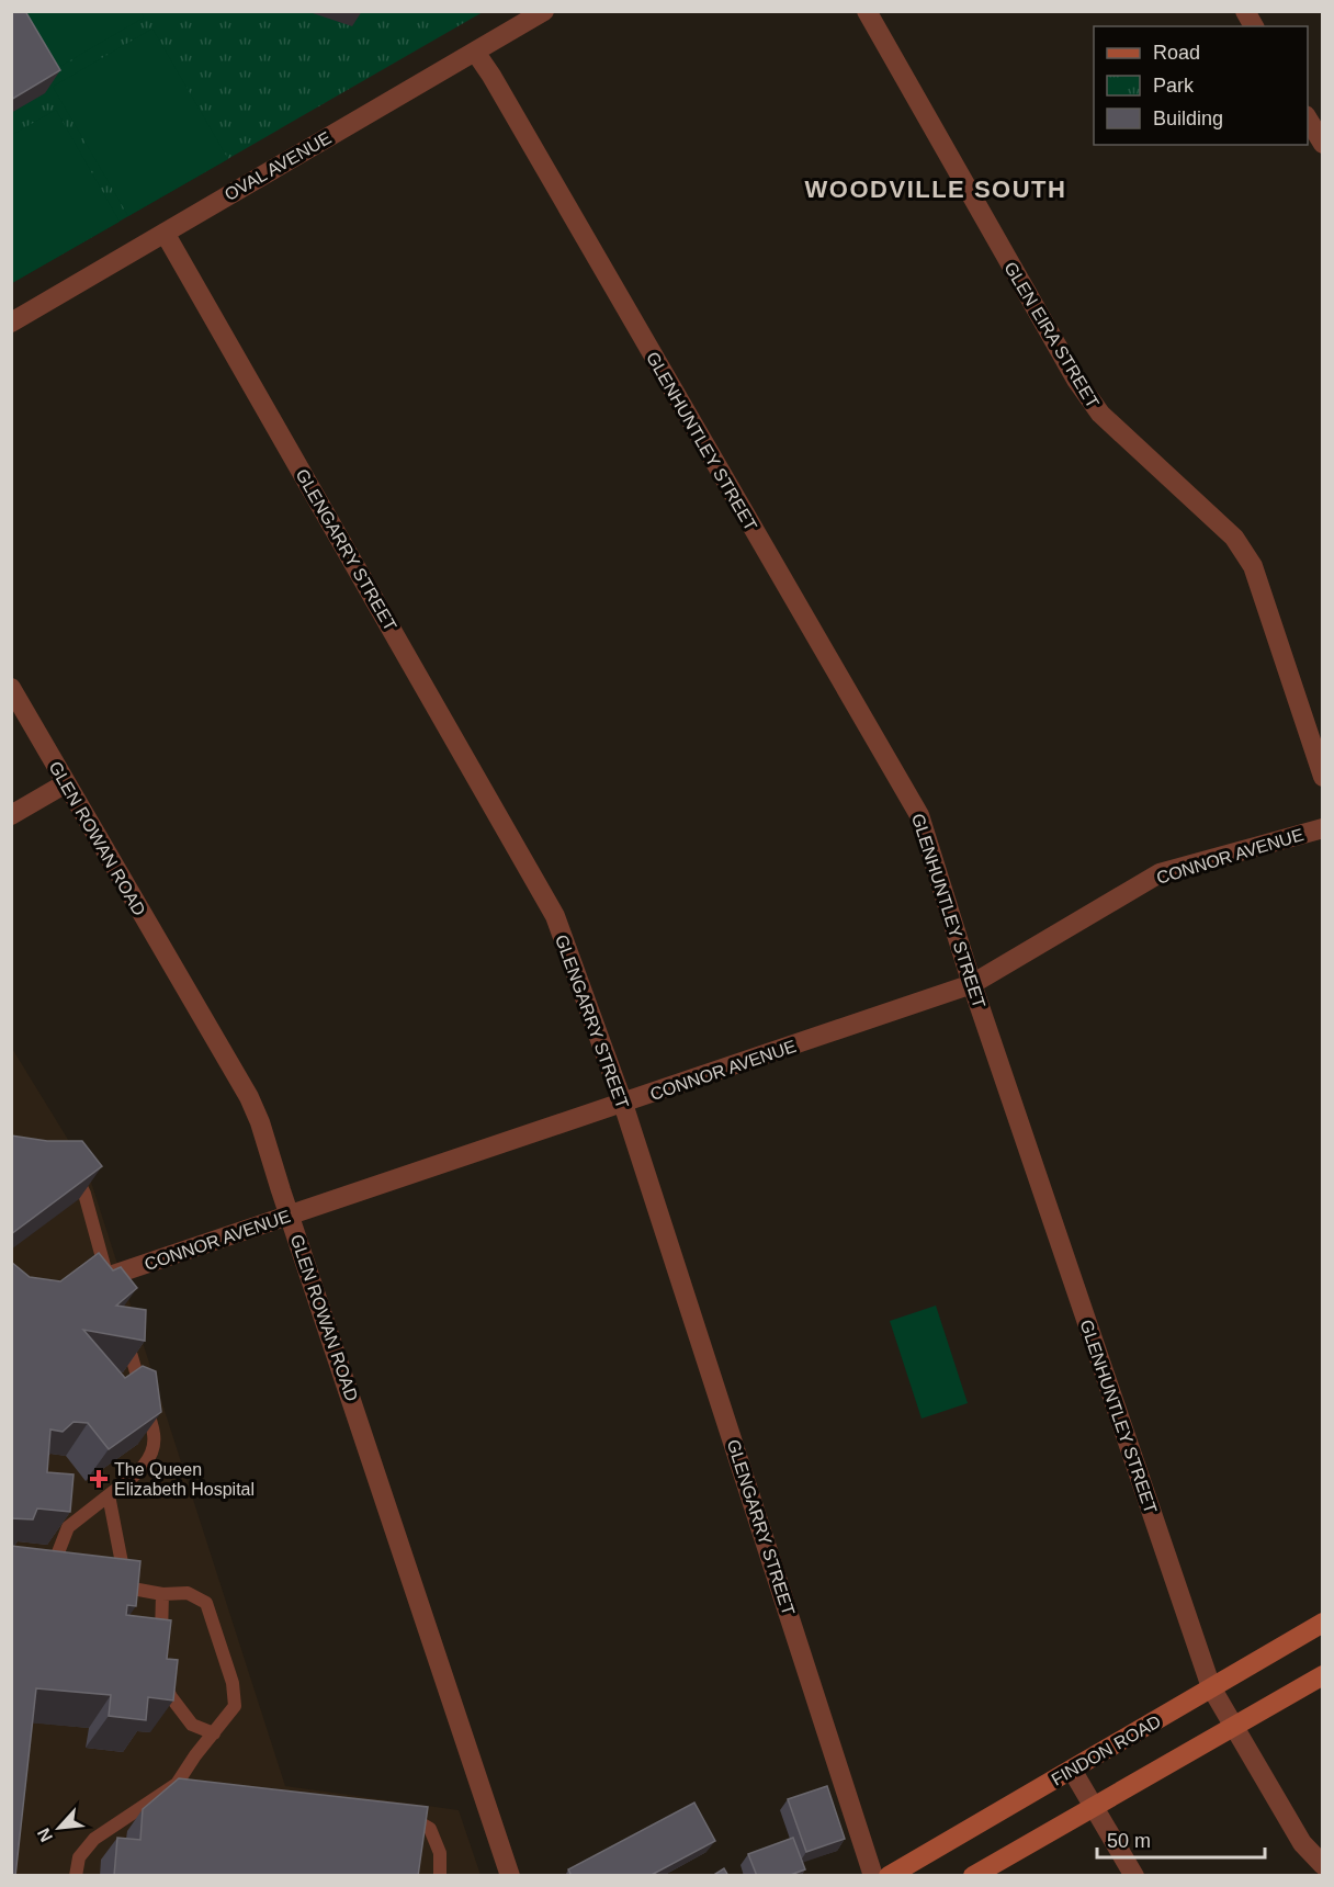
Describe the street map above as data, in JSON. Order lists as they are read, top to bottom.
{
  "streets": {
    "main road": ["FINDON ROAD"],
    "street": [
      "OVAL AVENUE",
      "GLEN EIRA STREET",
      "GLENHUNTLEY STREET",
      "GLENGARRY STREET",
      "GLEN ROWAN ROAD",
      "CONNOR AVENUE"
    ]
  },
  "crossings": [
    ["OVAL AVENUE", "GLENHUNTLEY STREET"],
    ["OVAL AVENUE", "GLENGARRY STREET"],
    ["GLENHUNTLEY STREET", "CONNOR AVENUE"],
    ["GLENHUNTLEY STREET", "FINDON ROAD"],
    ["GLENGARRY STREET", "CONNOR AVENUE"],
    ["GLEN ROWAN ROAD", "CONNOR AVENUE"]
  ],
  "districts": ["WOODVILLE SOUTH"],
  "places": {
    "health": ["The Queen Elizabeth Hospital"]
  },
  "legend": ["Road", "Park", "Building"],
  "scale_bar": "50 m",
  "north": "bottom left"
}
